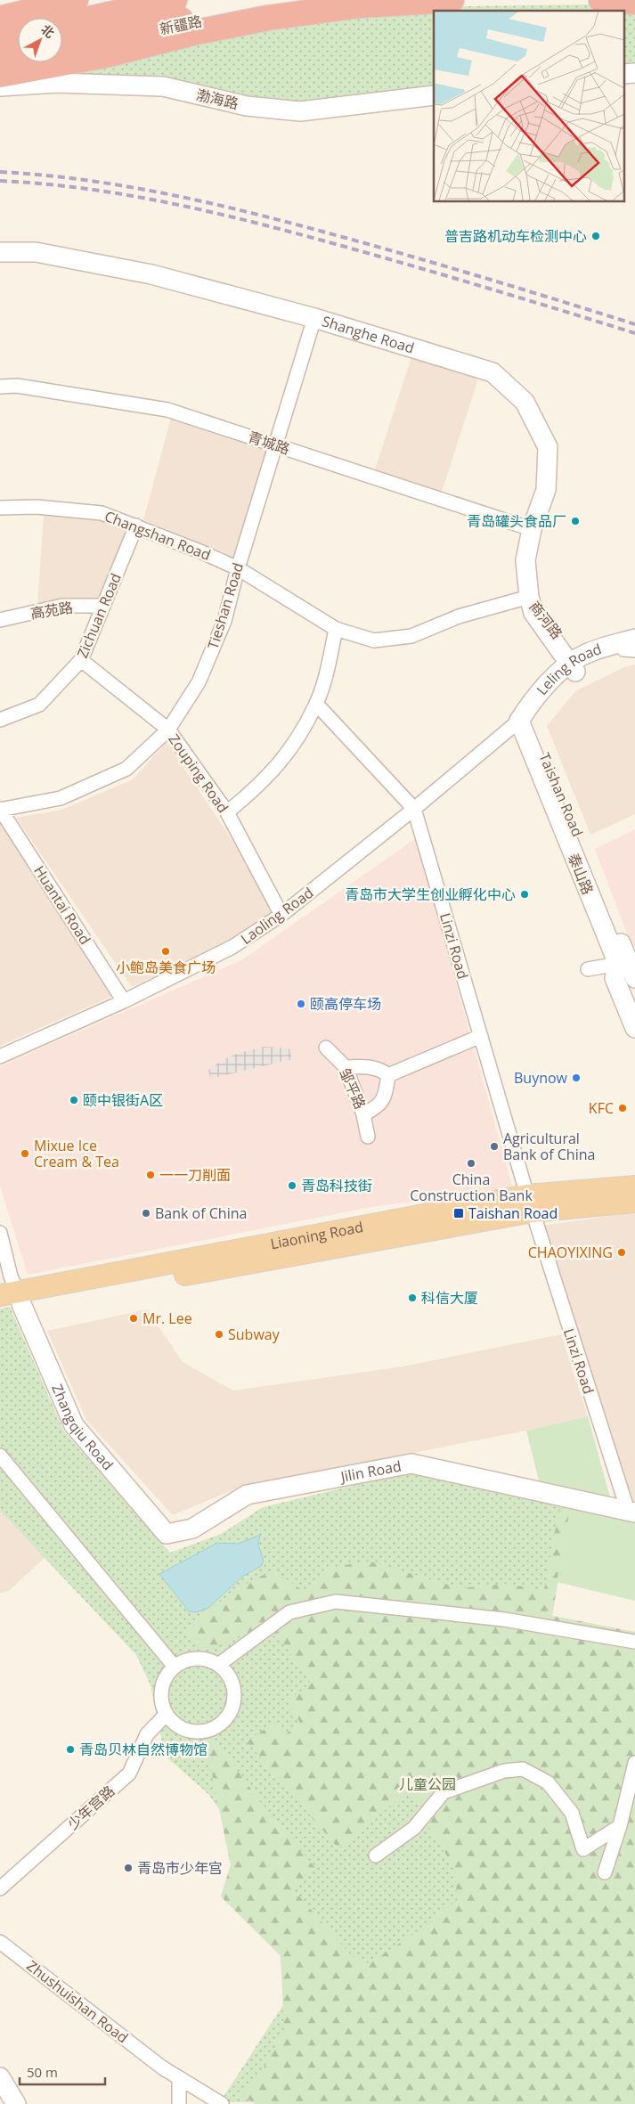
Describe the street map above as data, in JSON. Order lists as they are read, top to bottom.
{
  "streets": {
    "main road": ["Liaoning Road"],
    "street": [
      "新疆路",
      "渤海路",
      "Shanghe Road",
      "青城路",
      "Changshan Road",
      "Tieshan Road",
      "高苑路",
      "Zichuan Road",
      "商河路",
      "Leling Road",
      "Zouping Road",
      "泰山路",
      "Huantai Road",
      "Laoling Road",
      "Linzi Road",
      "邹平路",
      "Zhangqiu Road",
      "Jilin Road",
      "少年宫路",
      "Zhushuishan Road"
    ]
  },
  "crossings": [
    ["Shanghe Road", "青城路"],
    ["Shanghe Road", "Changshan Road"],
    ["Shanghe Road", "Tieshan Road"],
    ["Shanghe Road", "商河路"],
    ["青城路", "Tieshan Road"],
    ["Changshan Road", "Tieshan Road"],
    ["Changshan Road", "Zichuan Road"],
    ["Changshan Road", "商河路"],
    ["Tieshan Road", "Zouping Road"],
    ["Tieshan Road", "Huantai Road"],
    ["高苑路", "Zichuan Road"],
    ["Zichuan Road", "Zouping Road"],
    ["商河路", "Leling Road"],
    ["Leling Road", "泰山路"],
    ["Leling Road", "Laoling Road"],
    ["Zouping Road", "Laoling Road"],
    ["泰山路", "Laoling Road"],
    ["Huantai Road", "Laoling Road"],
    ["Laoling Road", "Linzi Road"],
    ["Linzi Road", "Liaoning Road"],
    ["Linzi Road", "Jilin Road"],
    ["Liaoning Road", "Zhangqiu Road"],
    ["Zhangqiu Road", "Jilin Road"]
  ],
  "parks": ["儿童公园"],
  "places": {
    "other": [
      "普吉路机动车检测中心",
      "青岛罐头食品厂",
      "青岛市大学生创业孵化中心",
      "小鲍岛美食广场",
      "颐高停车场",
      "Buynow",
      "颐中银街A区",
      "KFC",
      "Agricultural Bank of China",
      "Mixue Ice Cream & Tea",
      "China Construction Bank",
      "一一刀削面",
      "青岛科技街",
      "Bank of China",
      "CHAOYIXING",
      "科信大厦",
      "Mr. Lee",
      "Subway",
      "青岛贝林自然博物馆",
      "青岛市少年宫"
    ],
    "transit": ["Taishan Road"]
  },
  "scale_bar": "50 m",
  "north": "top right"
}
